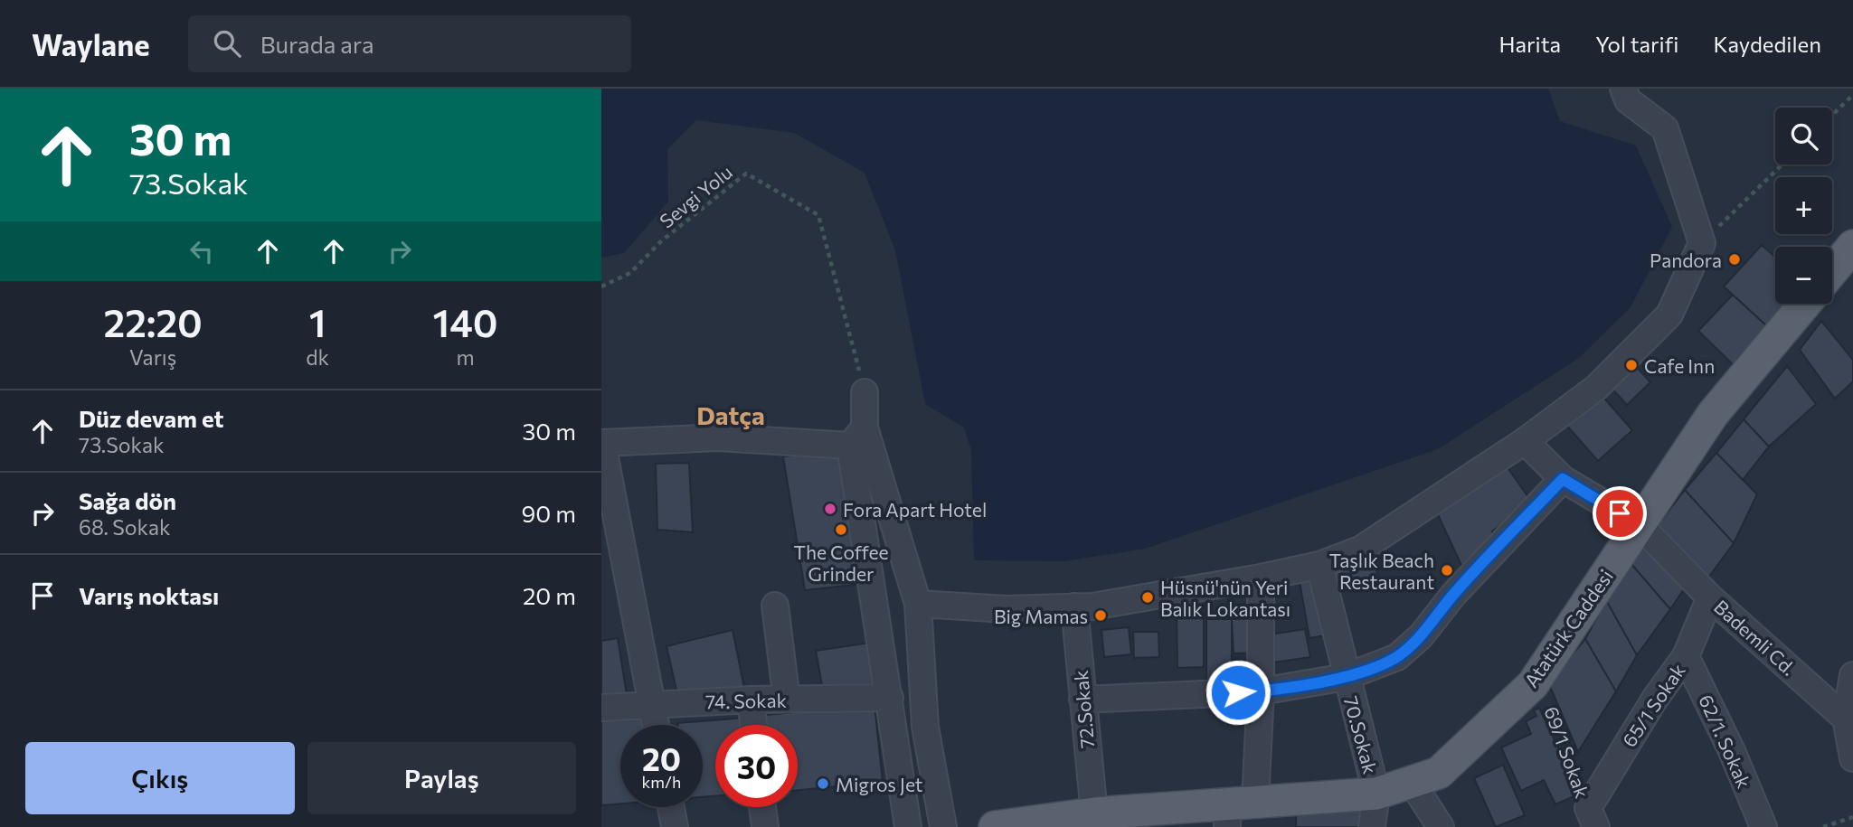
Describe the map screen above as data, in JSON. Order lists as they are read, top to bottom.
{
  "streets": {
    "main road": ["Atatürk Caddesi"],
    "street": [
      "Bademli Cd.",
      "74. Sokak",
      "65/1 Sokak",
      "72.Sokak",
      "70.Sokak",
      "62/1. Sokak"
    ],
    "path": ["Sevgi Yolu", "69/1 Sokak"]
  },
  "crossings": [
    ["Atatürk Caddesi", "Bademli Cd."],
    ["Atatürk Caddesi", "72.Sokak"],
    ["Atatürk Caddesi", "70.Sokak"],
    ["Atatürk Caddesi", "69/1 Sokak"],
    ["Bademli Cd.", "65/1 Sokak"],
    ["65/1 Sokak", "62/1. Sokak"],
    ["65/1 Sokak", "69/1 Sokak"]
  ],
  "districts": ["Datça"],
  "places": [
    "Pandora",
    "Cafe Inn",
    "Fora Apart Hotel",
    "The Coffee Grinder",
    "Taşlık Beach Restaurant",
    "Hüsnü'nün Yeri Balık Lokantası",
    "Big Mamas",
    "Migros Jet"
  ],
  "page": {
    "header": "Waylane",
    "search": "Burada ara",
    "nav": ["Harita", "Yol tarifi", "Kaydedilen"],
    "turn": ["30 m", "73.Sokak"],
    "map_buttons": ["+", "−"],
    "eta": [
      "22:20",
      "Varış",
      "1",
      "dk",
      "140",
      "m"
    ],
    "list": [
      {
        "name": "Düz devam et",
        "note": "73.Sokak",
        "value": "30 m"
      },
      {
        "name": "Sağa dön",
        "note": "68. Sokak",
        "value": "90 m"
      },
      {
        "name": "Varış noktası",
        "value": "20 m"
      }
    ],
    "speed": "20 km/h",
    "limit": "30",
    "buttons": ["Çıkış", "Paylaş"]
  }
}
